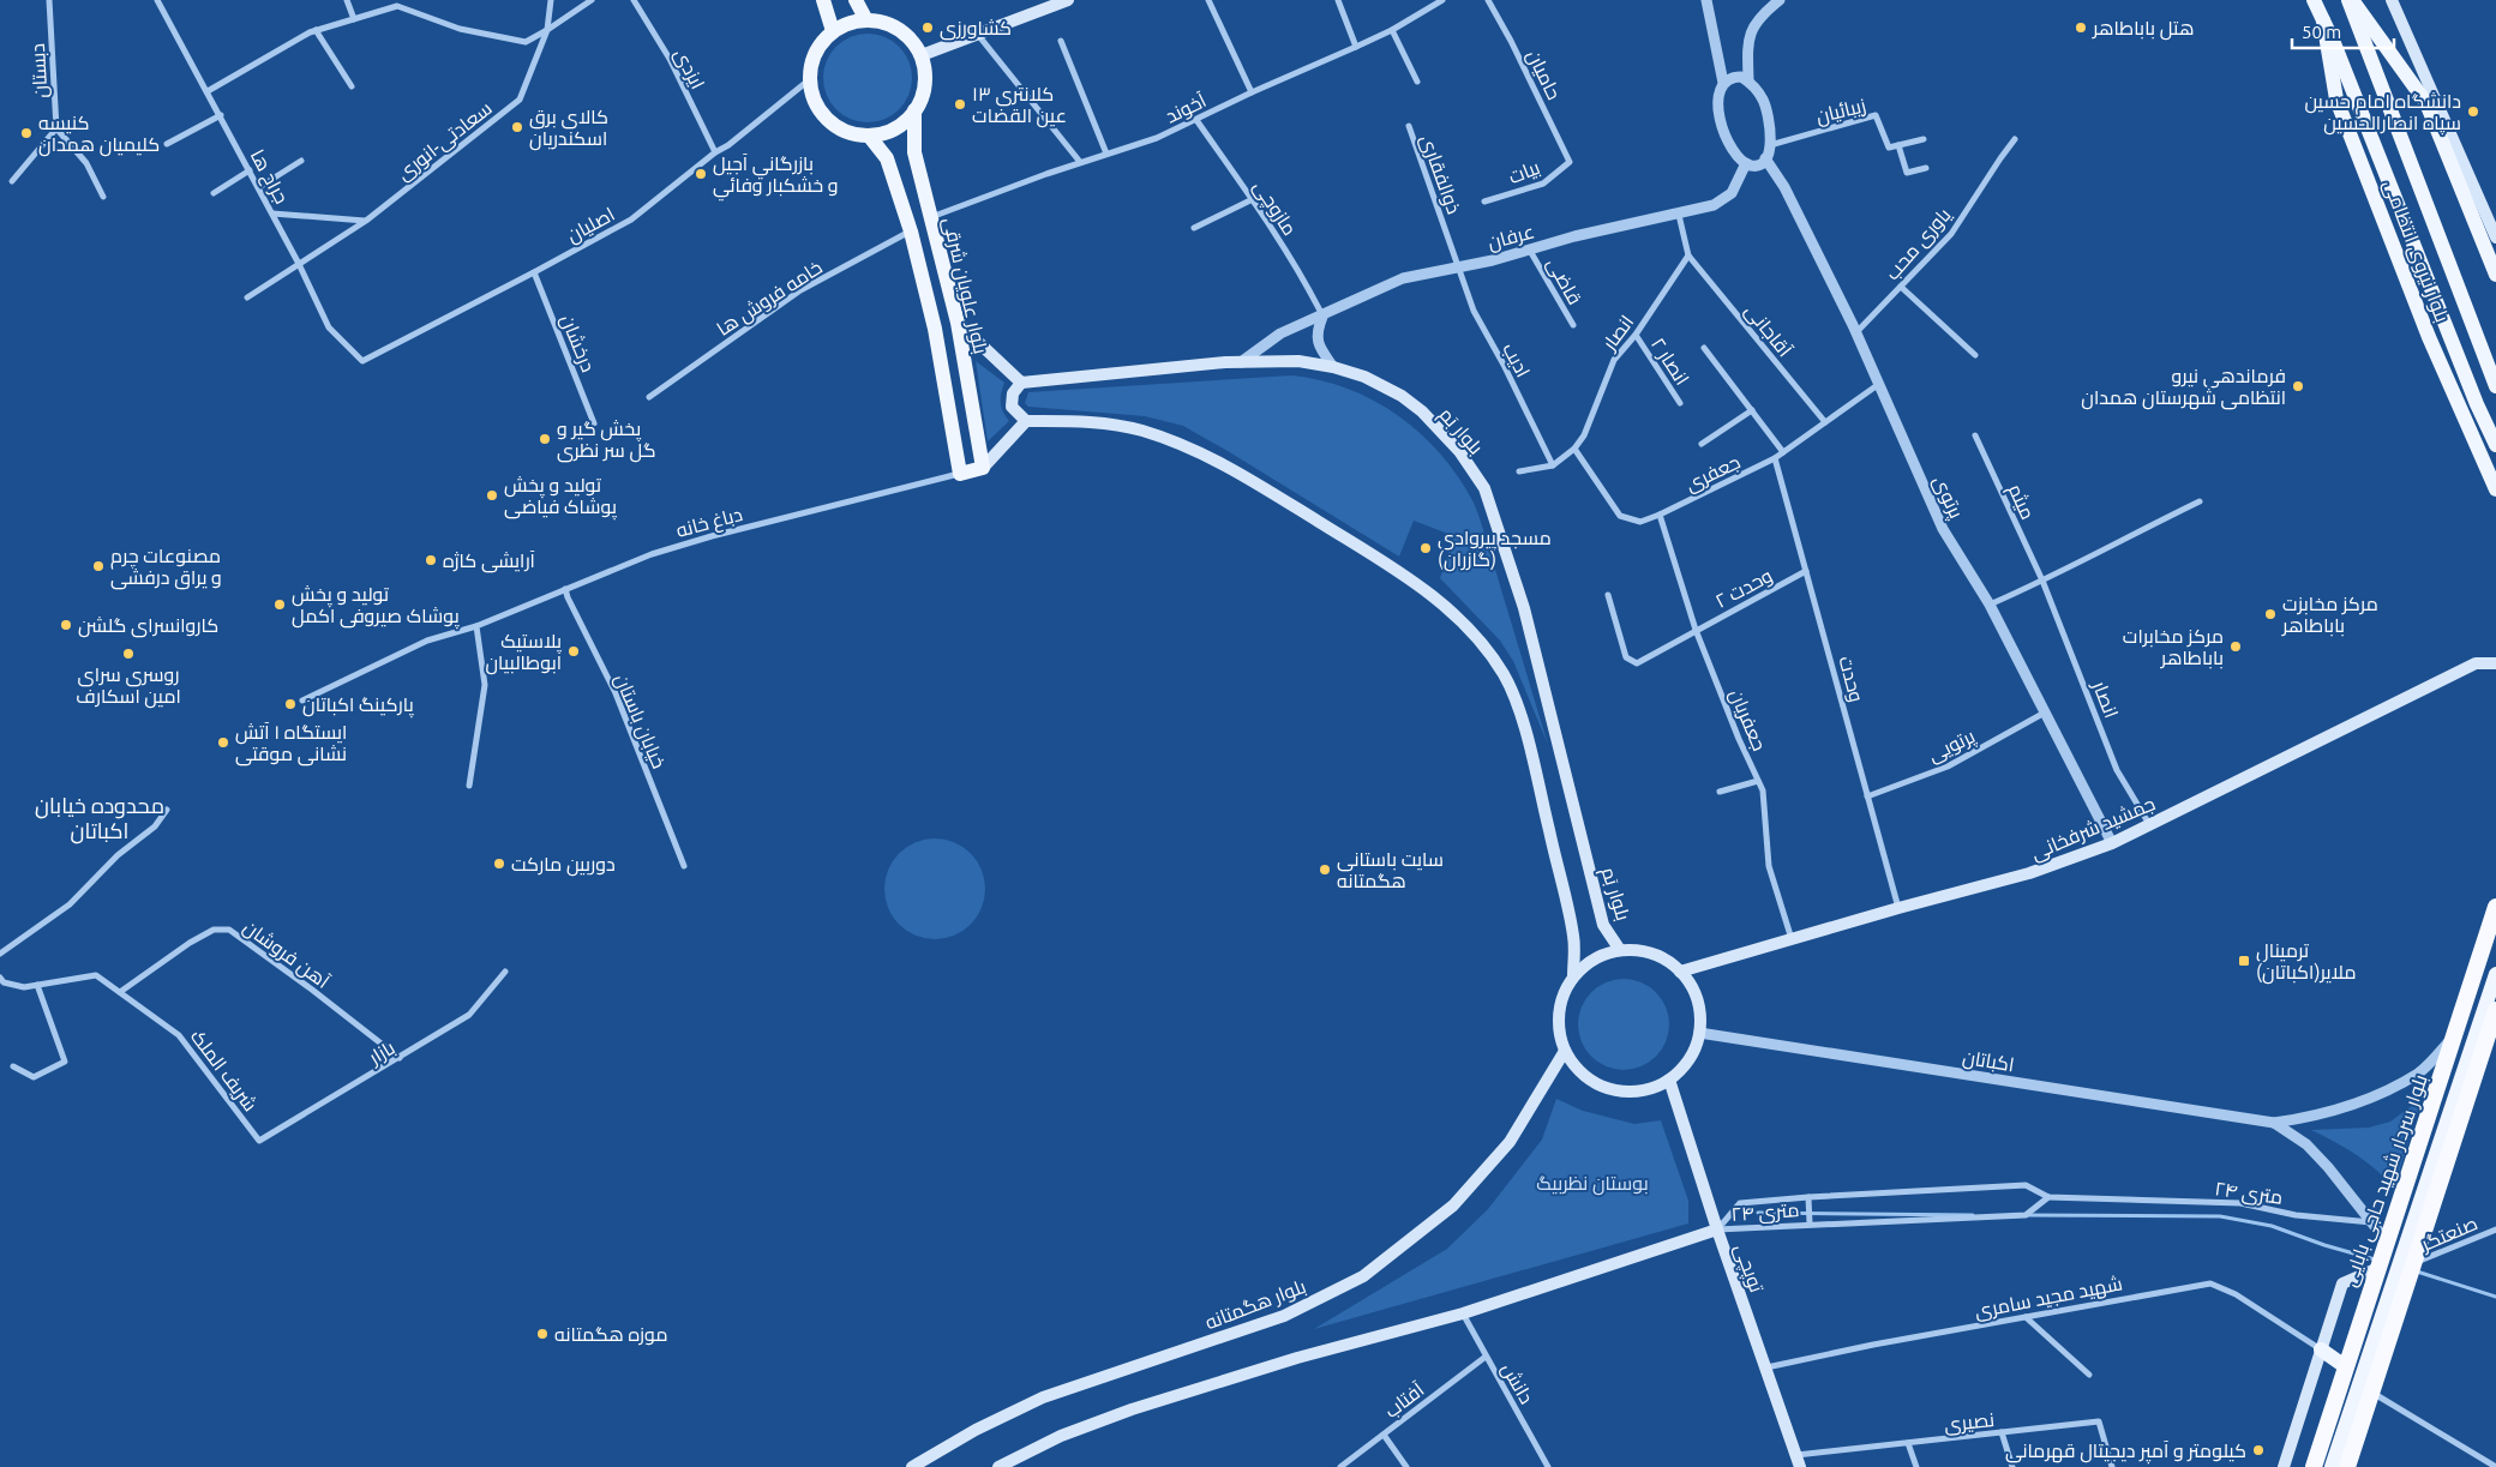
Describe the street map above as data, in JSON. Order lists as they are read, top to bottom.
{
  "streets": {
    "highway": ["بلوار سردار شهید حاجی بابایی"],
    "main road": [
      "بلوار نیروی انتظامی",
      "بلوار علویان شرقی",
      "بلوار بَم",
      "جمشید شرفخانی",
      "توپچی",
      "بلوار هگمتانه"
    ],
    "street": [
      "ایزدی",
      "دبستان",
      "حامیان",
      "آخوند",
      "زیبائیان",
      "سعادتی-انوری",
      "بیات",
      "ذوالفقاری",
      "جراح ها",
      "مازوچی",
      "اصلیان",
      "عرفان",
      "یاوری محب",
      "قاضی",
      "خامه فروش ها",
      "آقاجانی",
      "انصار",
      "درخشان",
      "ادیب",
      "انصار ۲",
      "جعفری",
      "پرتوی",
      "میثم",
      "دباغ خانه",
      "وحدت ۲",
      "وحدت",
      "جعفریان",
      "خیابان باستان",
      "پرتویی",
      "آهن فروشان",
      "بازار",
      "اکباتان",
      "شریف الملک",
      "۲۴ متری",
      "صنعتگر",
      "شهید مجید سامری",
      "دانش",
      "آفتاب",
      "نصیری"
    ]
  },
  "crossings": [
    ["ایزدی", "اصلیان"],
    ["حامیان", "بیات"],
    ["آخوند", "مازوچی"],
    ["آخوند", "بلوار علویان شرقی"],
    ["سعادتی-انوری", "جراح ها"],
    ["ذوالفقاری", "عرفان"],
    ["ذوالفقاری", "ادیب"],
    ["جراح ها", "اصلیان"],
    ["مازوچی", "عرفان"],
    ["اصلیان", "بلوار علویان شرقی"],
    ["اصلیان", "درخشان"],
    ["عرفان", "قاضی"],
    ["عرفان", "ادیب"],
    ["عرفان", "بلوار بَم"],
    ["یاوری محب", "پرتوی"],
    ["بلوار علویان شرقی", "خامه فروش ها"],
    ["بلوار علویان شرقی", "دباغ خانه"],
    ["آقاجانی", "انصار"],
    ["آقاجانی", "جعفری"],
    ["انصار", "ادیب"],
    ["انصار", "انصار ۲"],
    ["انصار", "جعفری"],
    ["انصار", "میثم"],
    ["انصار", "جمشید شرفخانی"],
    ["بلوار بَم", "جمشید شرفخانی"],
    ["بلوار بَم", "اکباتان"],
    ["بلوار بَم", "توپچی"],
    ["بلوار بَم", "بلوار هگمتانه"],
    ["جعفری", "پرتوی"],
    ["جعفری", "وحدت"],
    ["جعفری", "جعفریان"],
    ["پرتوی", "پرتویی"],
    ["پرتوی", "جمشید شرفخانی"],
    ["دباغ خانه", "خیابان باستان"],
    ["وحدت ۲", "وحدت"],
    ["وحدت ۲", "جعفریان"],
    ["وحدت", "پرتویی"],
    ["وحدت", "جمشید شرفخانی"],
    ["جعفریان", "جمشید شرفخانی"],
    ["جمشید شرفخانی", "اکباتان"],
    ["جمشید شرفخانی", "توپچی"],
    ["جمشید شرفخانی", "بلوار هگمتانه"],
    ["آهن فروشان", "بازار"],
    ["آهن فروشان", "شریف الملک"],
    ["بازار", "شریف الملک"],
    ["اکباتان", "توپچی"],
    ["اکباتان", "بلوار هگمتانه"],
    ["۲۴ متری", "توپچی"],
    ["توپچی", "شهید مجید سامری"],
    ["توپچی", "بلوار هگمتانه"],
    ["توپچی", "نصیری"],
    ["دانش", "آفتاب"]
  ],
  "districts": ["محدوده خیابان اکباتان"],
  "parks": ["بوستان نظربیگ"],
  "places": {
    "other": [
      "کشاورزی",
      "هتل باباطاهر",
      "کلانتری ۱۳ عین القضات",
      "دانشگاه امام حسین سپاه انصارالحسین",
      "کالای برق اسکندریان",
      "کنیسه کلیمیان همدان",
      "بازرگاني آجيل و خشكبار وفائي",
      "فرماندهی نیرو انتظامی شهرستان همدان",
      "پخش گیر و گل سر نظری",
      "تولید و پخش پوشاک فیاضی",
      "مسجد پیروادی (گازران)",
      "آرایشی کاژه",
      "مصنوعات چرم و یراق درفشی",
      "تولید و پخش پوشاک صیروفی اکمل",
      "مرکز مخابزت باباطاهر",
      "کاروانسرای گلشن",
      "مرکز مخابرات باباطاهر",
      "پلاستیک ابوطالبیان",
      "روسری سرای امین اسکارف",
      "پارکینگ اکباتان",
      "ایستگاه ۱ آتش نشانی موقتی",
      "دوربین مارکت",
      "سایت باستانی هگمتانه",
      "موزه هگمتانه",
      "کیلومتر و آمپر دیجیتال قهرمانی"
    ],
    "transit": ["ترمینال ملایر(اکباتان)"]
  },
  "scale_bar": "50 m"
}
